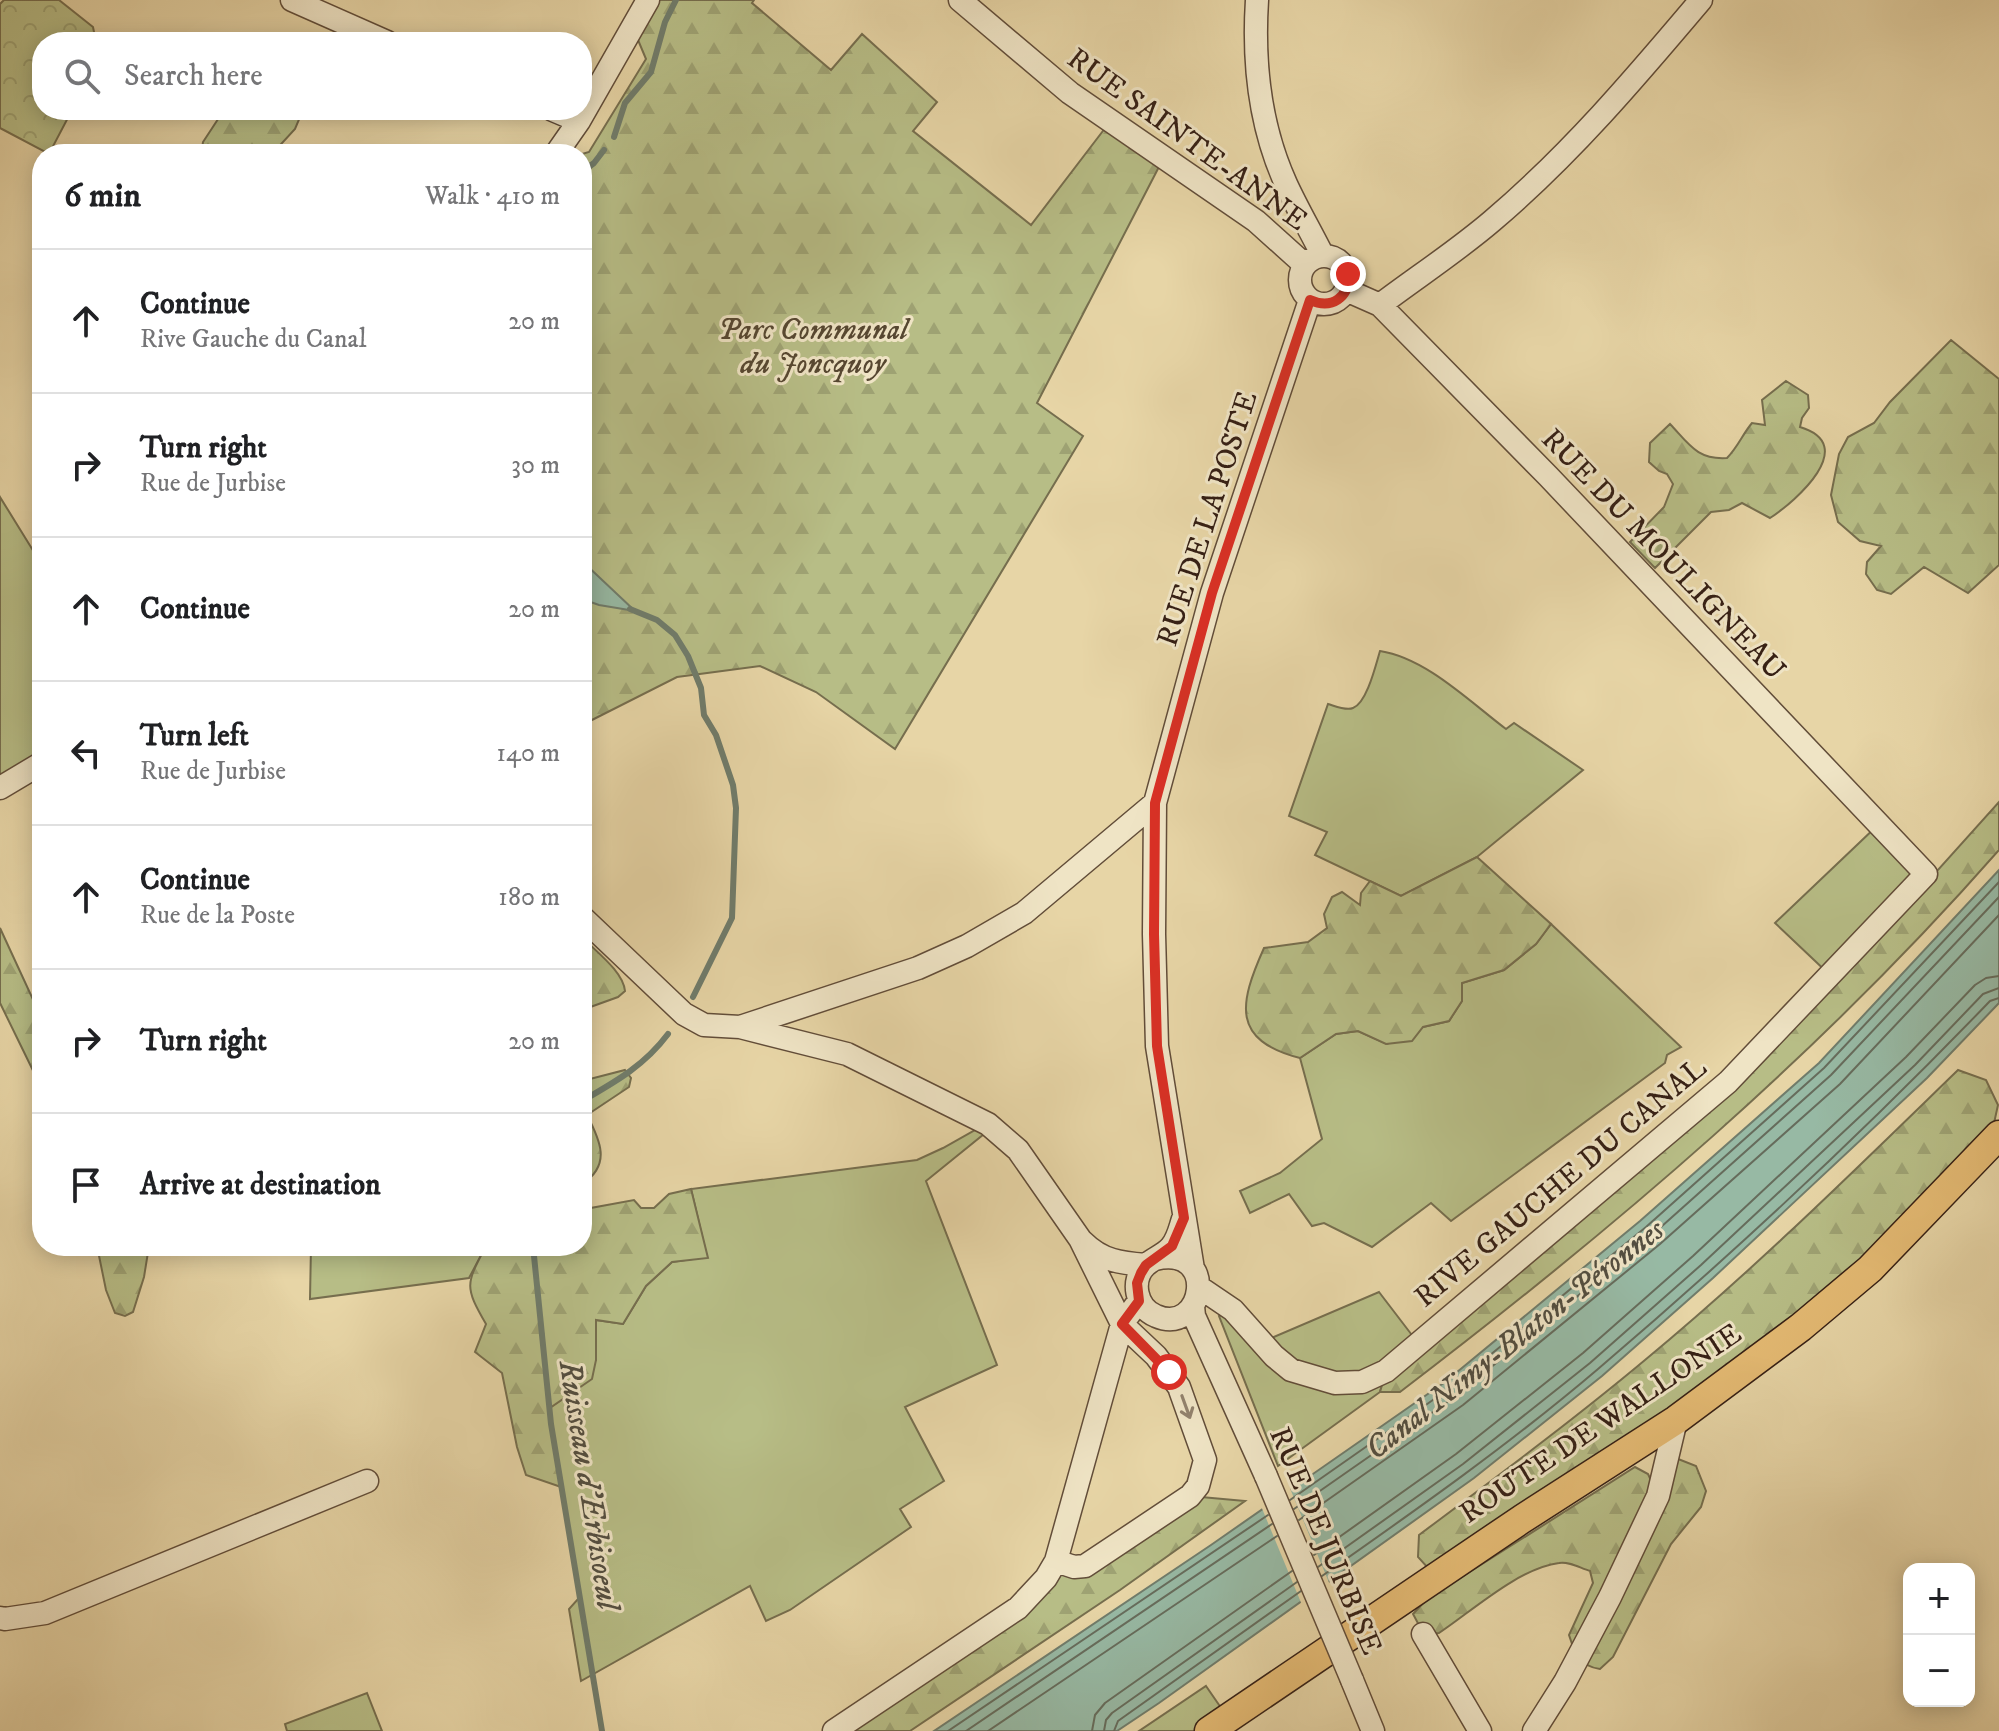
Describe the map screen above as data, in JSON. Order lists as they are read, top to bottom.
{
  "streets": {
    "main road": ["ROUTE DE WALLONIE"],
    "street": [
      "RUE SAINTE-ANNE",
      "RUE DE LA POSTE",
      "RUE DU MOULIGNEAU",
      "RIVE GAUCHE DU CANAL",
      "RUE DE JURBISE"
    ]
  },
  "crossings": [
    ["RUE SAINTE-ANNE", "RUE DE LA POSTE"],
    ["RUE SAINTE-ANNE", "RUE DU MOULIGNEAU"],
    ["RUE DE LA POSTE", "RUE DU MOULIGNEAU"],
    ["RUE DU MOULIGNEAU", "RIVE GAUCHE DU CANAL"]
  ],
  "water": ["Canal Nimy-Blaton-Péronnes", "Ruisseau d'Erbisoeul"],
  "parks": ["Parc Communal du Joncquoy"],
  "page": {
    "search": "Search here",
    "heading": ["6 min", "Walk · 410 m"],
    "list": [
      ["Continue", "Rive Gauche du Canal", "20 m"],
      ["Turn right", "Rue de Jurbise", "30 m"],
      ["Continue", "20 m"],
      ["Turn left", "Rue de Jurbise", "140 m"],
      ["Continue", "Rue de la Poste", "180 m"],
      ["Turn right", "20 m"],
      "Arrive at destination"
    ],
    "map_buttons": ["+", "−"]
  }
}
